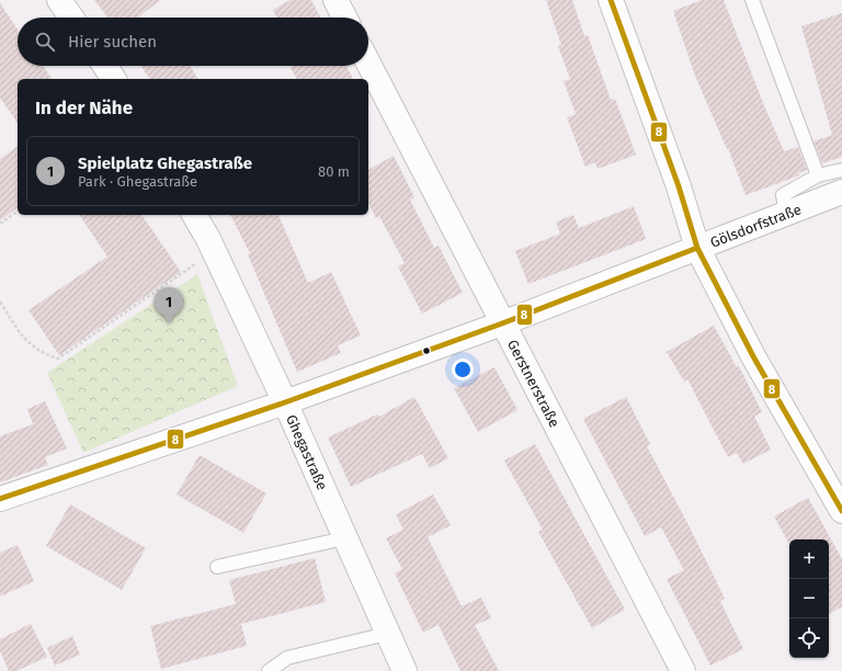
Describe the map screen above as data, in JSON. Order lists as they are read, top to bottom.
{
  "streets": {
    "street": ["Gölsdorfstraße", "Gerstnerstraße", "Ghegastraße"]
  },
  "crossings": [
    ["Gölsdorfstraße", "Gerstnerstraße"],
    ["Gölsdorfstraße", "Ghegastraße"]
  ],
  "lines": ["transit line 8"],
  "page": {
    "search": "Hier suchen",
    "heading": "In der Nähe",
    "list": [
      {
        "mark": "1",
        "name": "Spielplatz Ghegastraße",
        "note": "Park · Ghegastraße",
        "value": "80 m"
      }
    ],
    "pins": "1",
    "map_buttons": ["+", "−"]
  }
}
